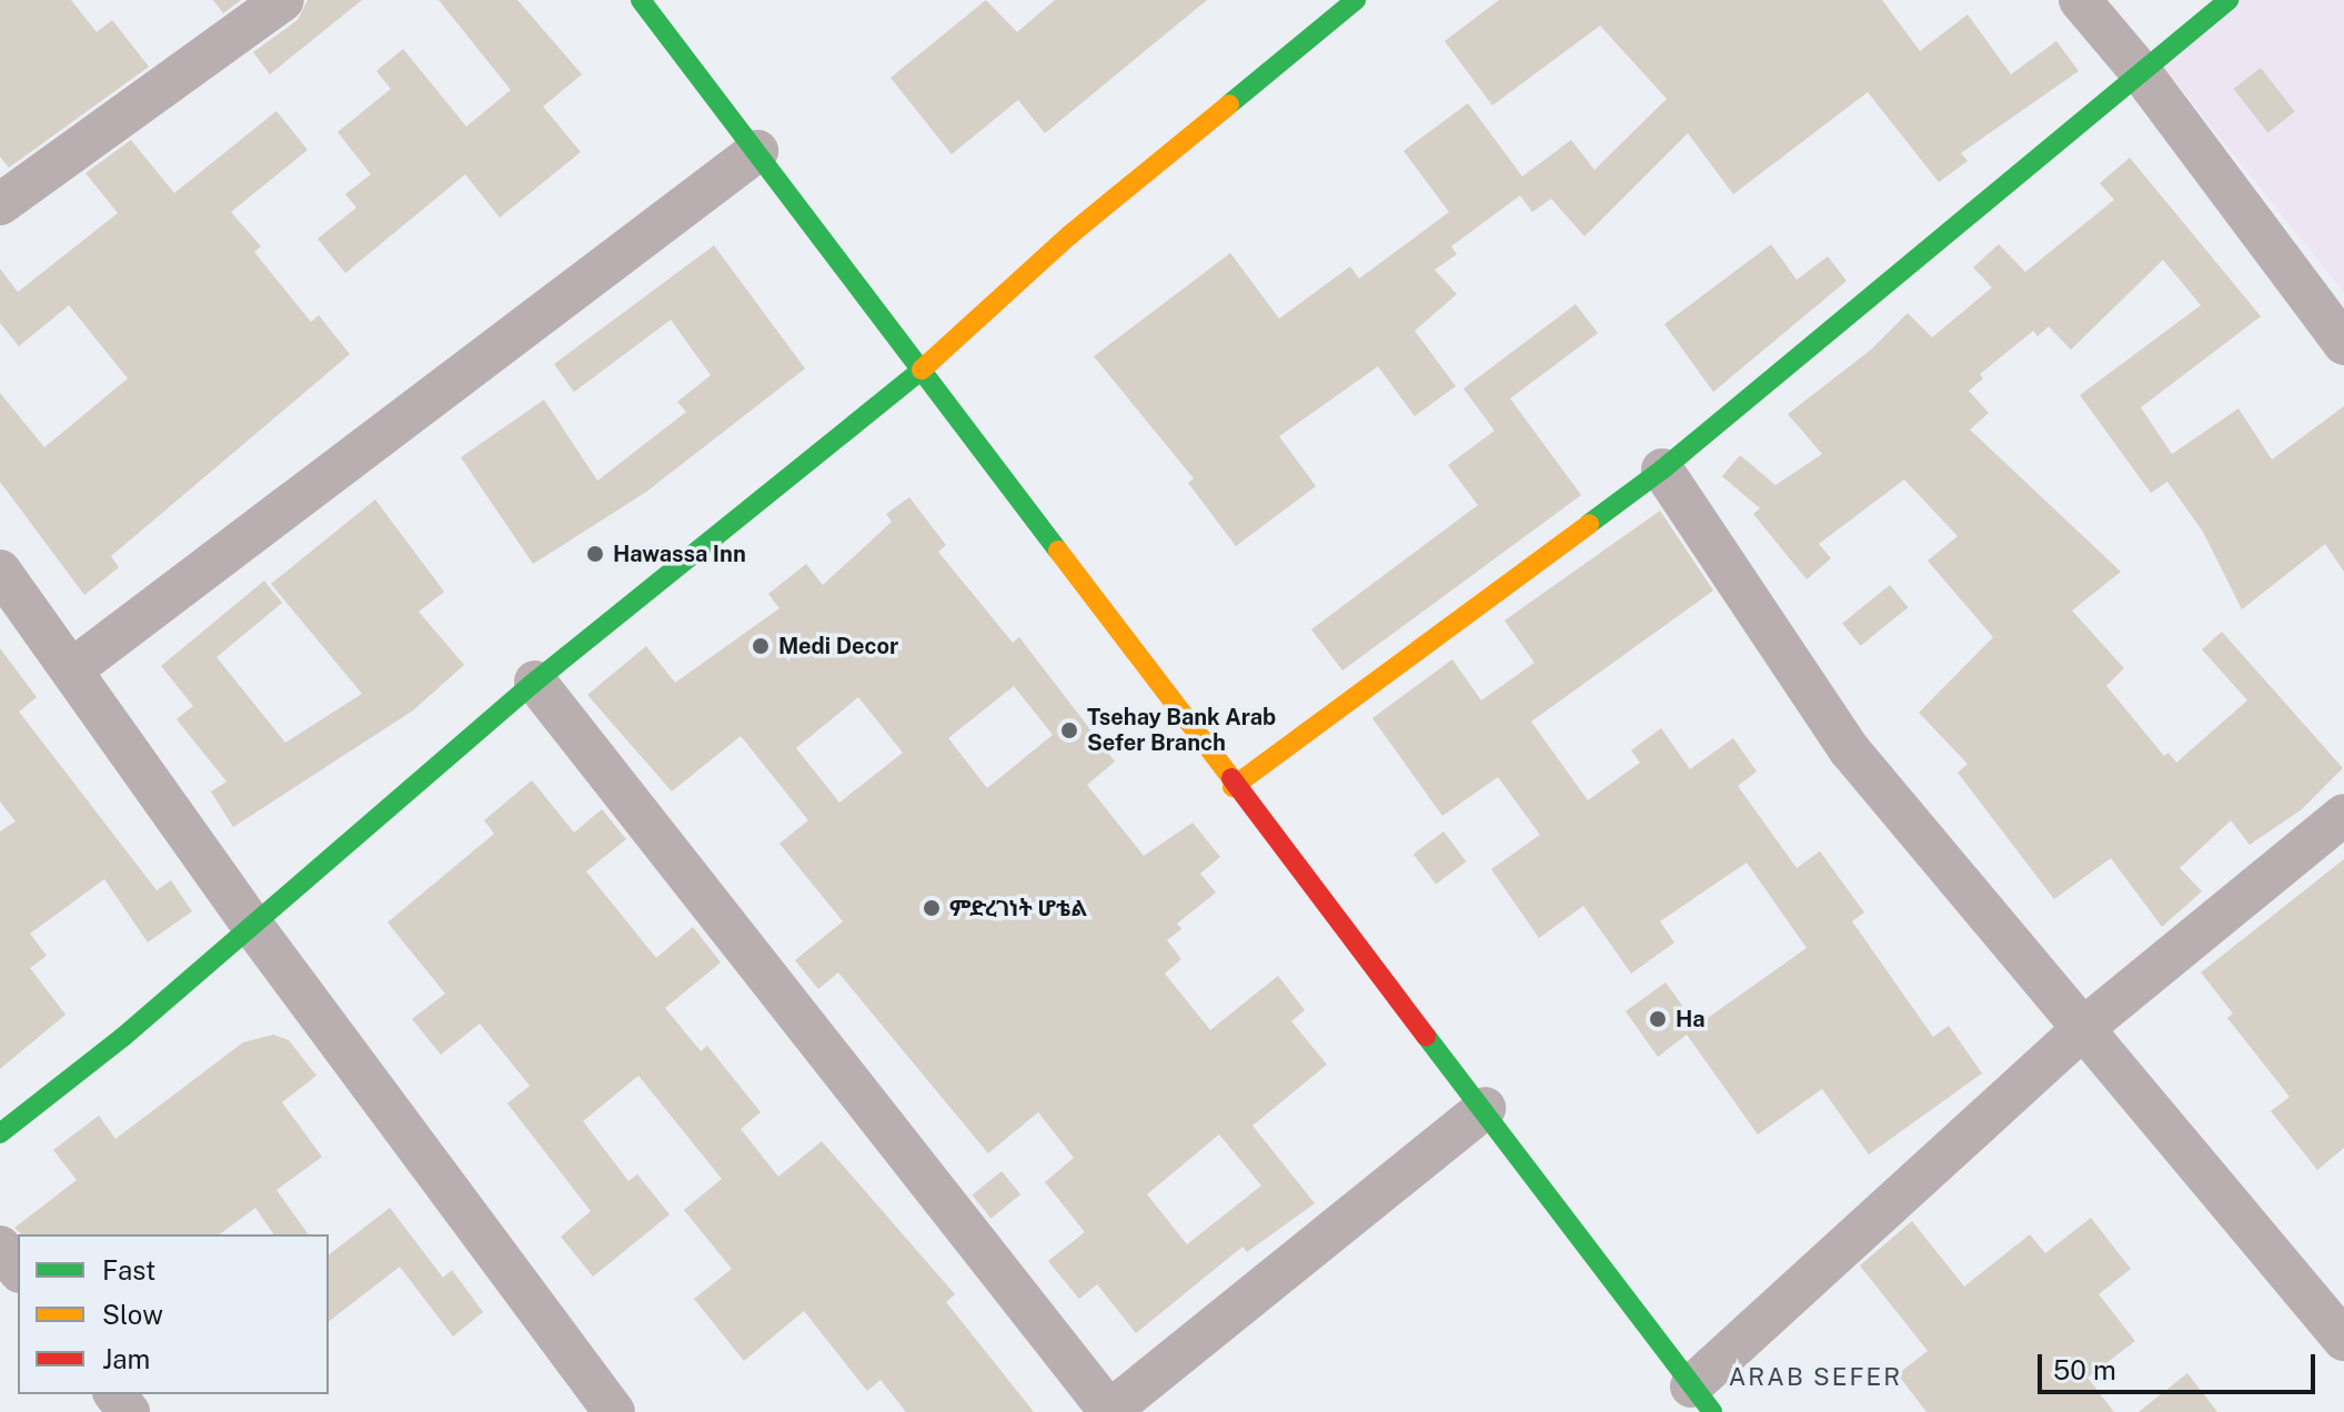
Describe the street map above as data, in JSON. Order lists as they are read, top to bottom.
{
  "districts": ["ARAB SEFER"],
  "places": [
    "Hawassa Inn",
    "Medi Decor",
    "Tsehay Bank Arab Sefer Branch",
    "ምድረገነት ሆቴል",
    "Ha"
  ],
  "legend": ["Fast", "Slow", "Jam"],
  "scale_bar": "50 m"
}
